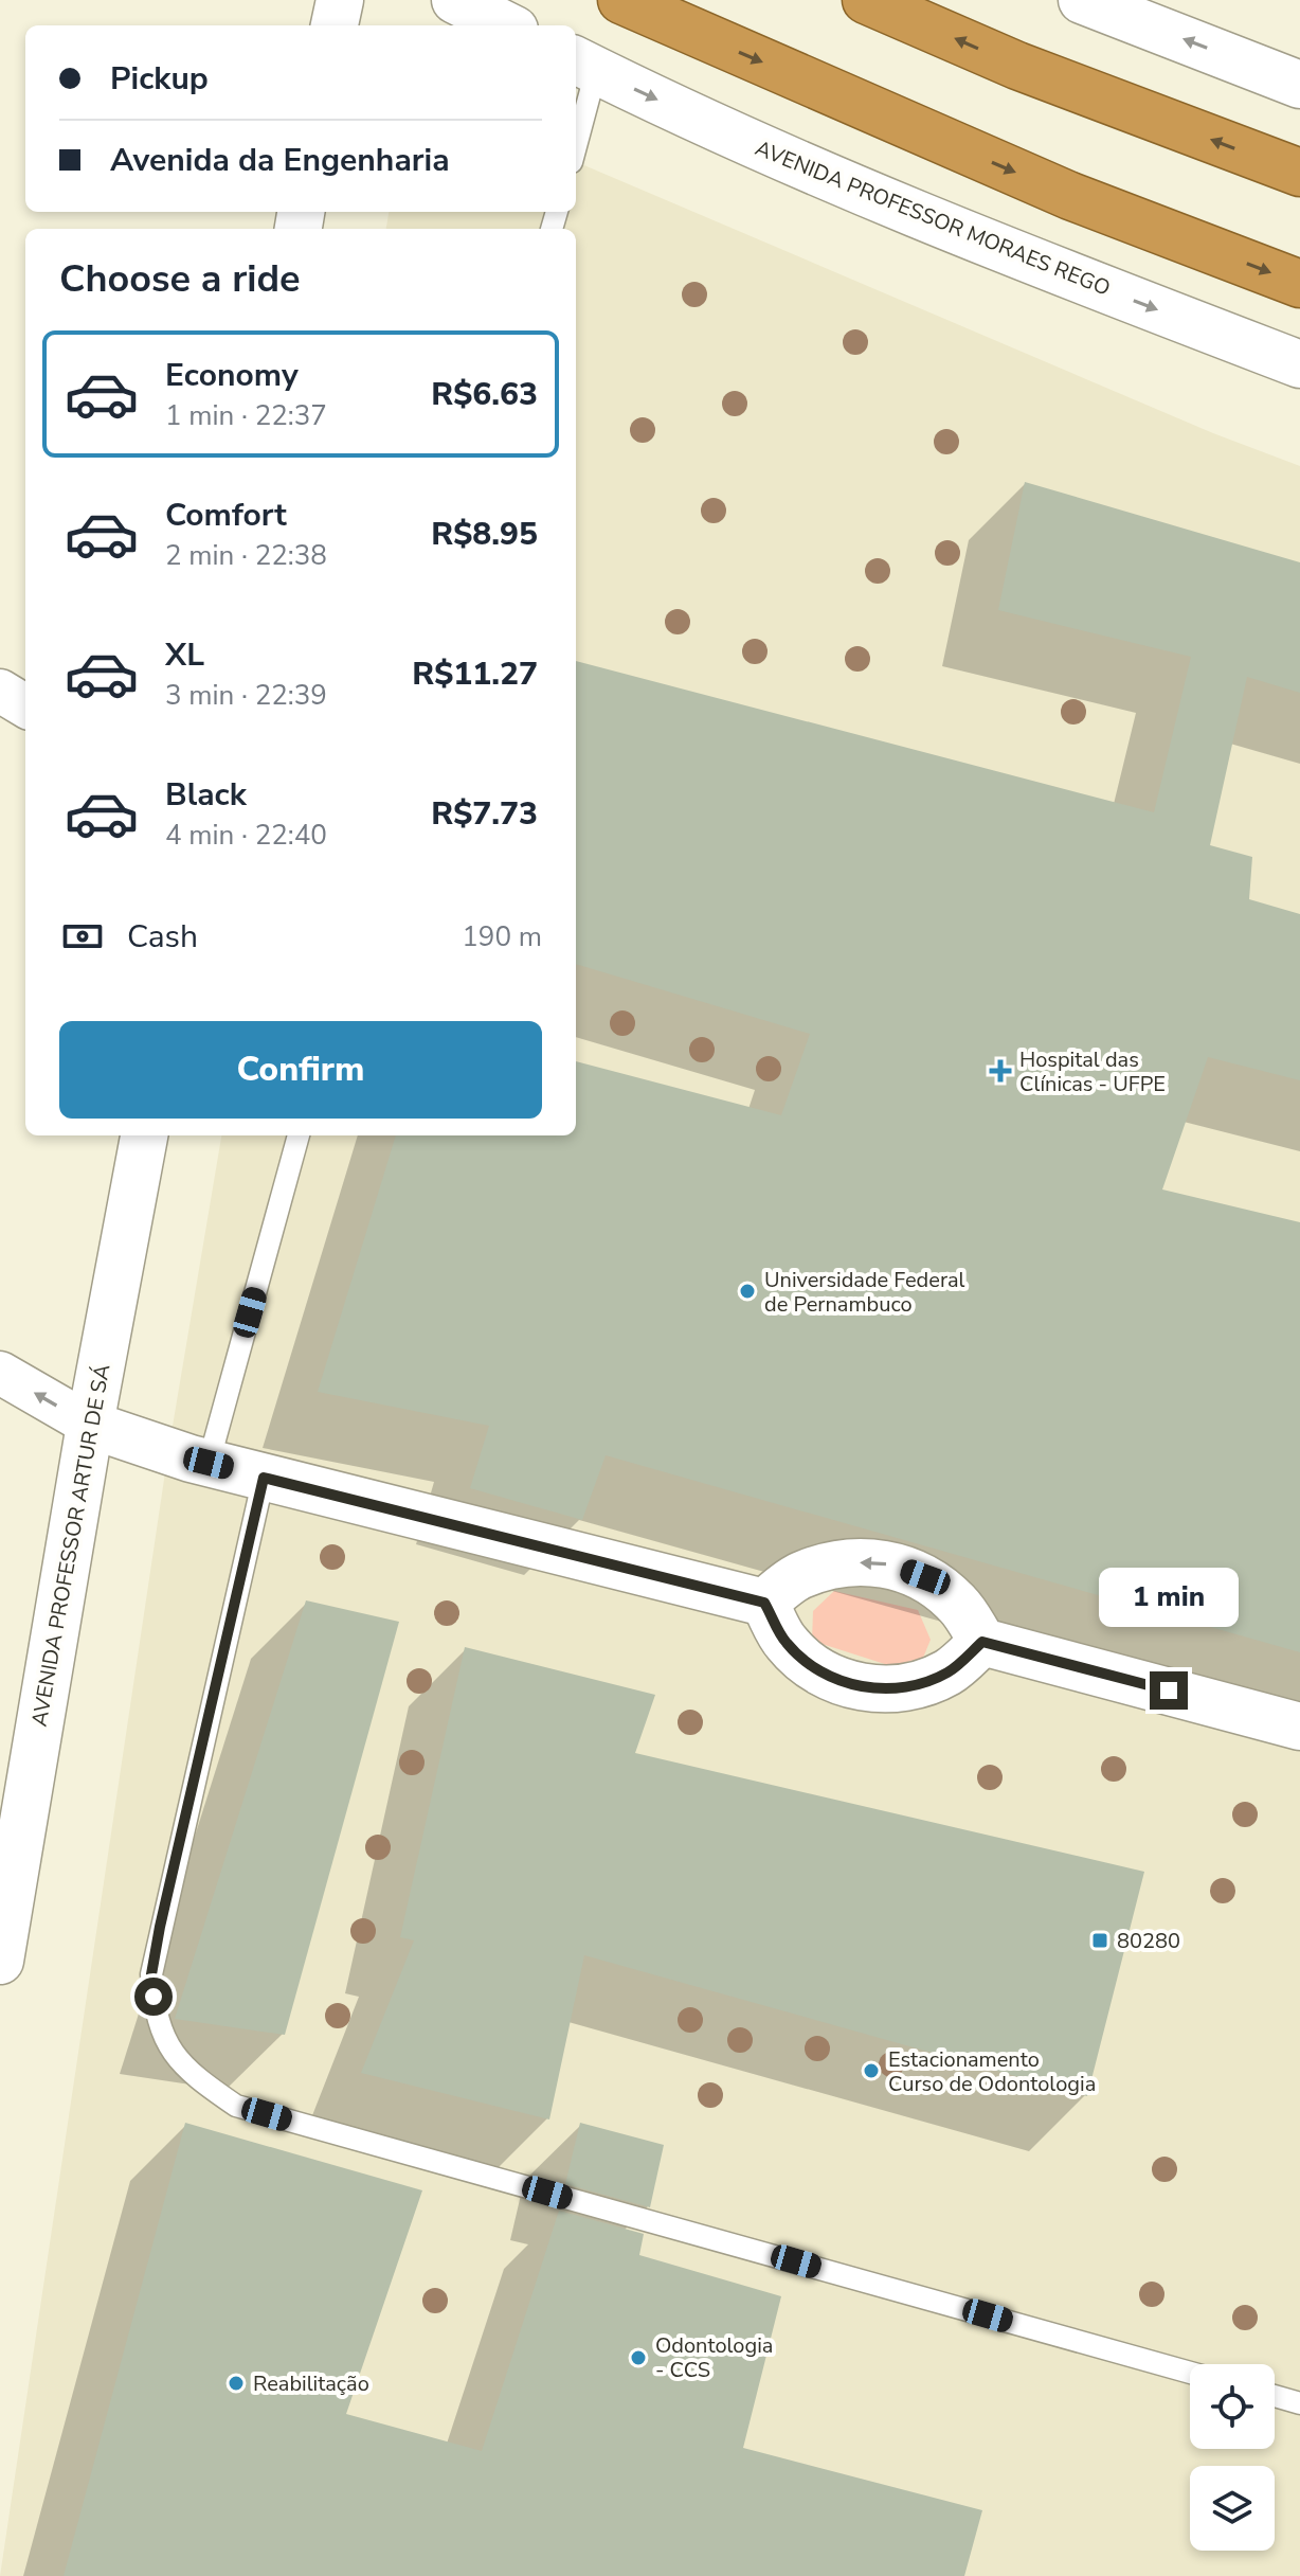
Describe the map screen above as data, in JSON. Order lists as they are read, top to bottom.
{
  "streets": {
    "street": ["AVENIDA PROFESSOR MORAES REGO", "AVENIDA PROFESSOR ARTUR DE SÁ"]
  },
  "places": {
    "health": ["Hospital das Clínicas - UFPE"],
    "other": [
      "Universidade Federal de Pernambuco",
      "Estacionamento Curso de Odontologia",
      "Odontologia - CCS",
      "Reabilitação"
    ],
    "transit": ["80280"]
  },
  "page": {
    "banner": ["Pickup", "Avenida da Engenharia"],
    "heading": "Choose a ride",
    "list": [
      {
        "name": "Economy",
        "note": "1 min · 22:37",
        "value": "R$6.63"
      },
      {
        "name": "Comfort",
        "note": "2 min · 22:38",
        "value": "R$8.95"
      },
      {
        "name": "XL",
        "note": "3 min · 22:39",
        "value": "R$11.27"
      },
      {
        "name": "Black",
        "note": "4 min · 22:40",
        "value": "R$7.73"
      }
    ],
    "pay": ["Cash", "190 m"],
    "buttons": "Confirm",
    "bubble": "1 min"
  }
}
